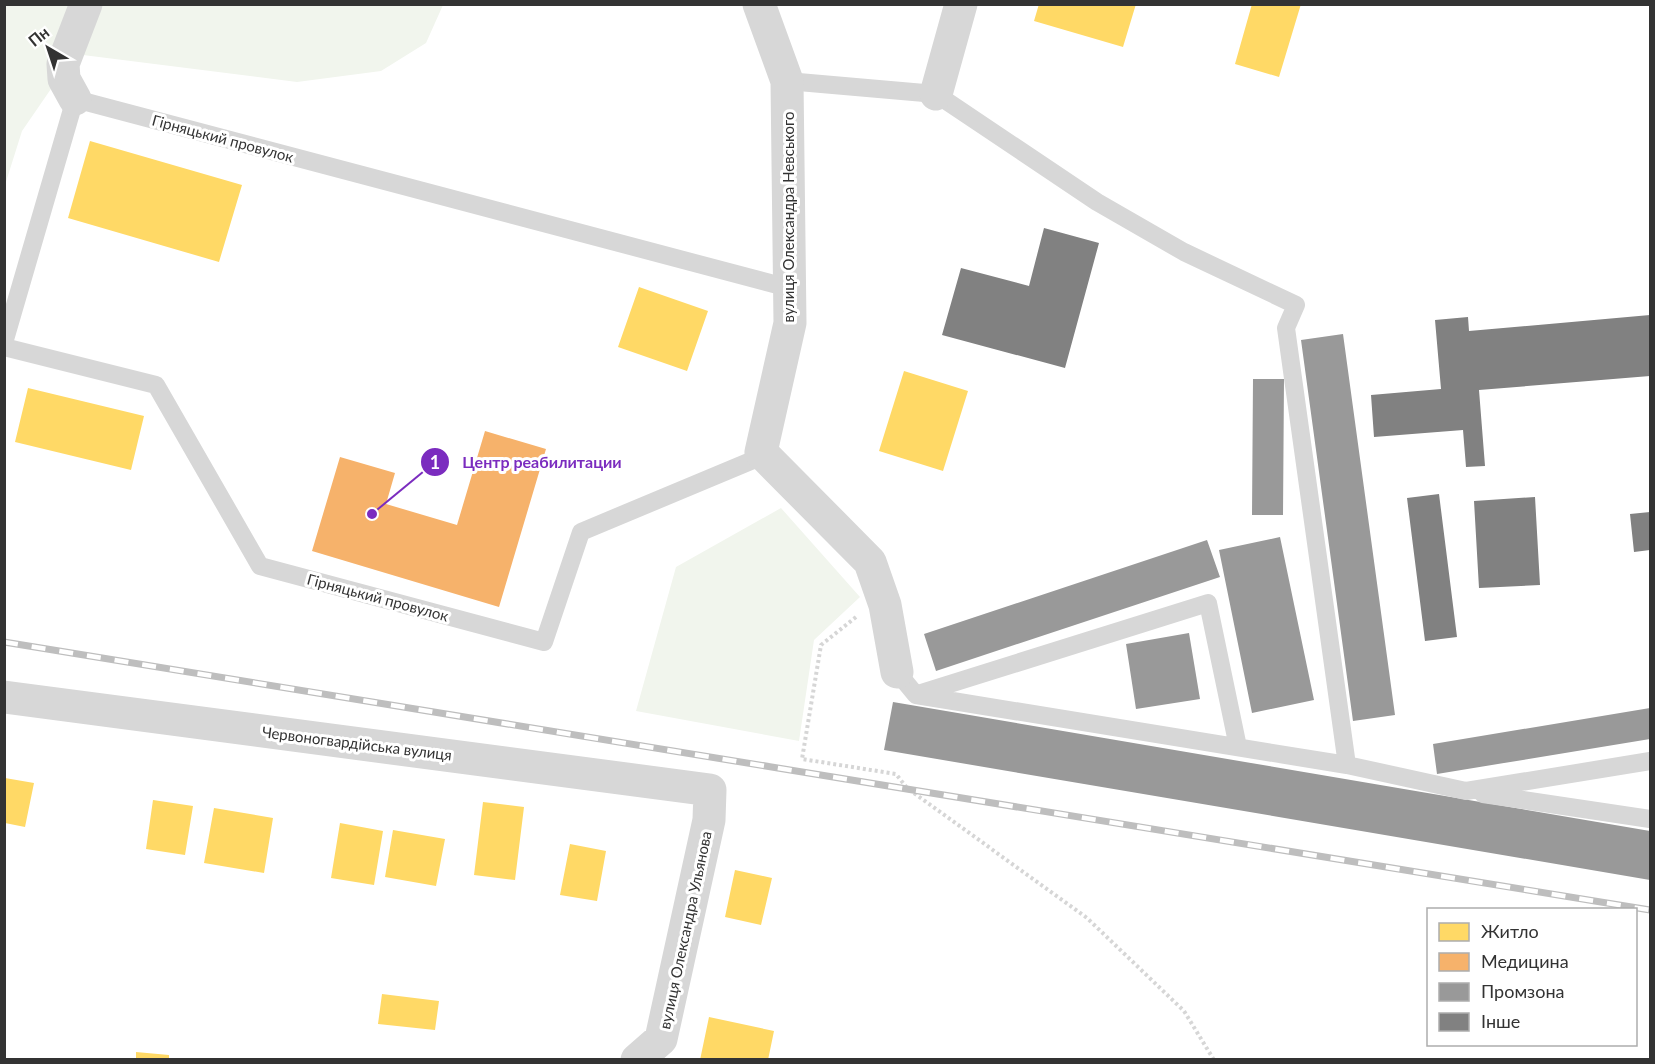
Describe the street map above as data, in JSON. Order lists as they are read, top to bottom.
{
  "streets": {
    "street": ["вулиця Олександра Невського", "Червоногвардійська вулиця", "вулиця Олександра Ульянова"],
    "lane": ["Гірняцький провулок"]
  },
  "crossings": [
    ["Гірняцький провулок", "вулиця Олександра Невського"],
    ["Червоногвардійська вулиця", "вулиця Олександра Ульянова"]
  ],
  "places": ["Центр реабилитации"],
  "legend": [
    "Житло",
    "Медицина",
    "Промзона",
    "Інше"
  ],
  "north": "top left"
}
